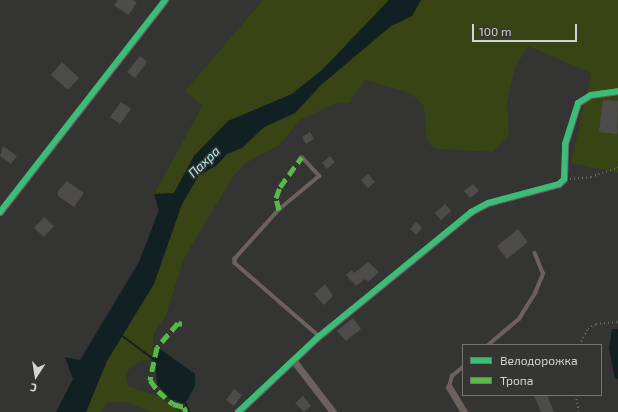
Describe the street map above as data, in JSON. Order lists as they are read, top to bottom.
{
  "water": ["Пахра"],
  "legend": ["Велодорожка", "Тропа"],
  "scale_bar": "100 m",
  "north": "bottom"
}
